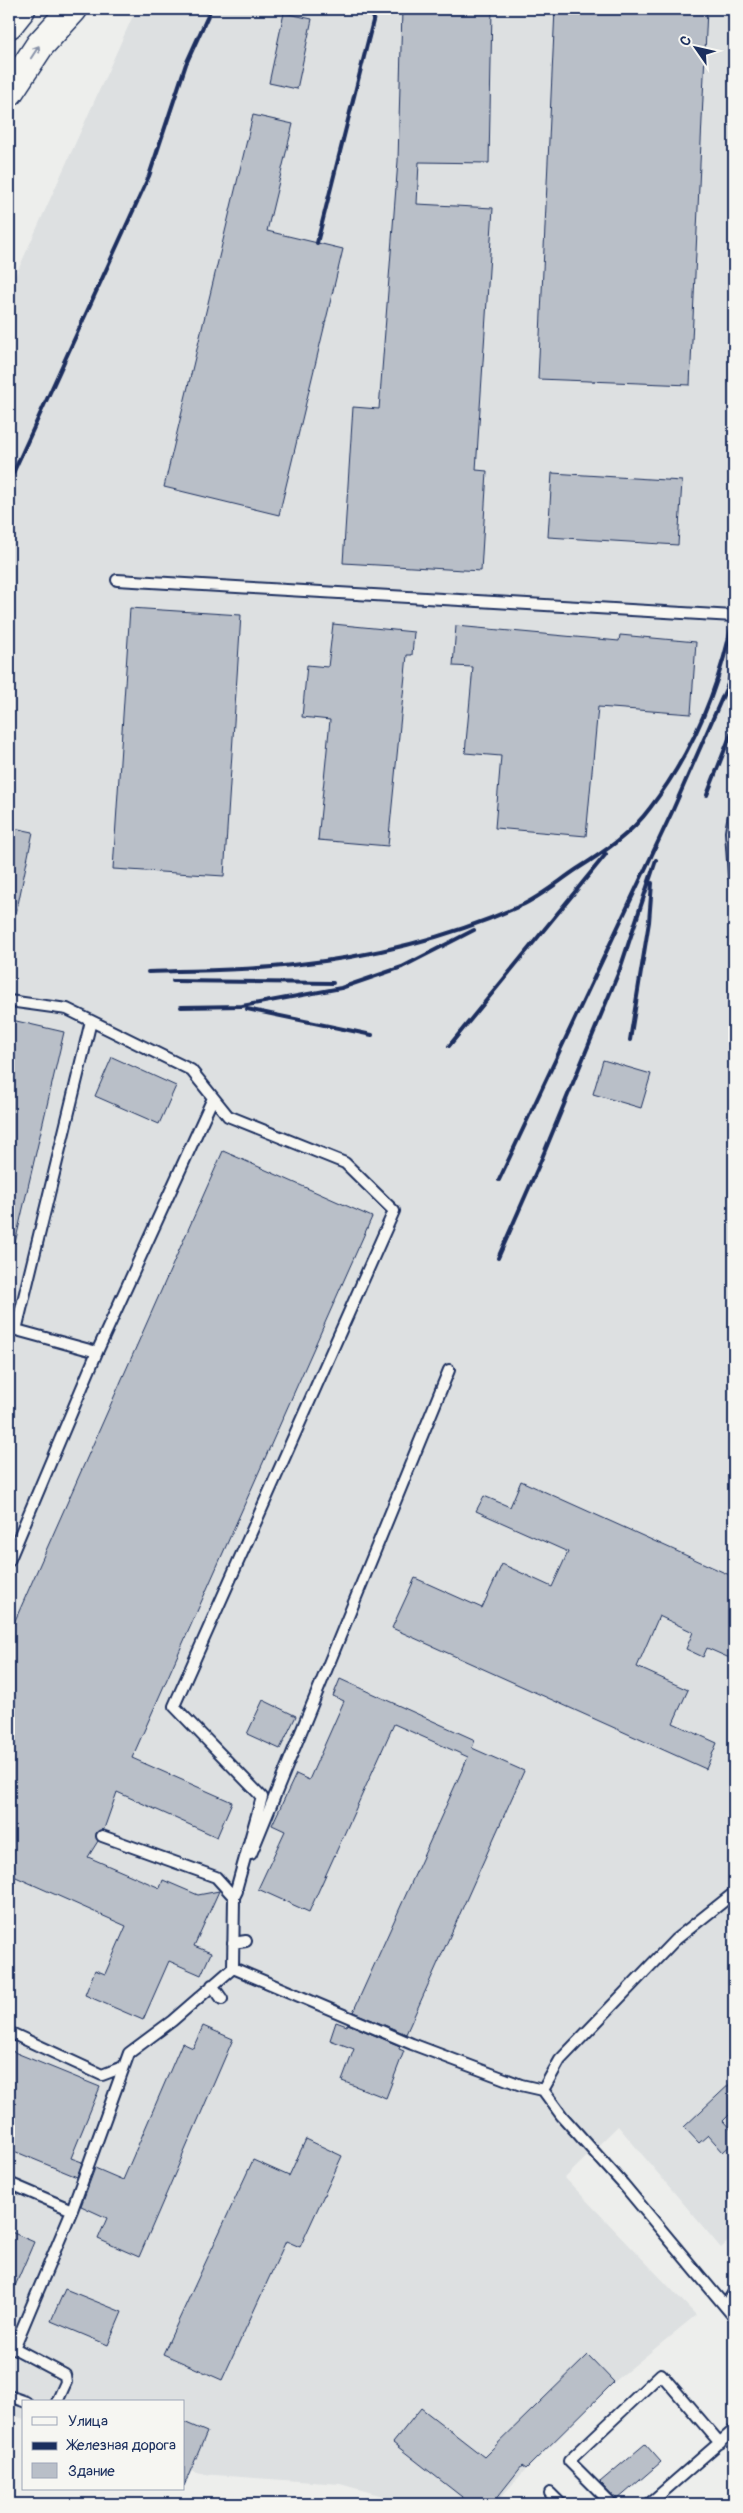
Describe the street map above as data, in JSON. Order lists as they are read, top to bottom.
{
  "legend": ["Улица", "Железная дорога", "Здание"],
  "north": "top left"
}
